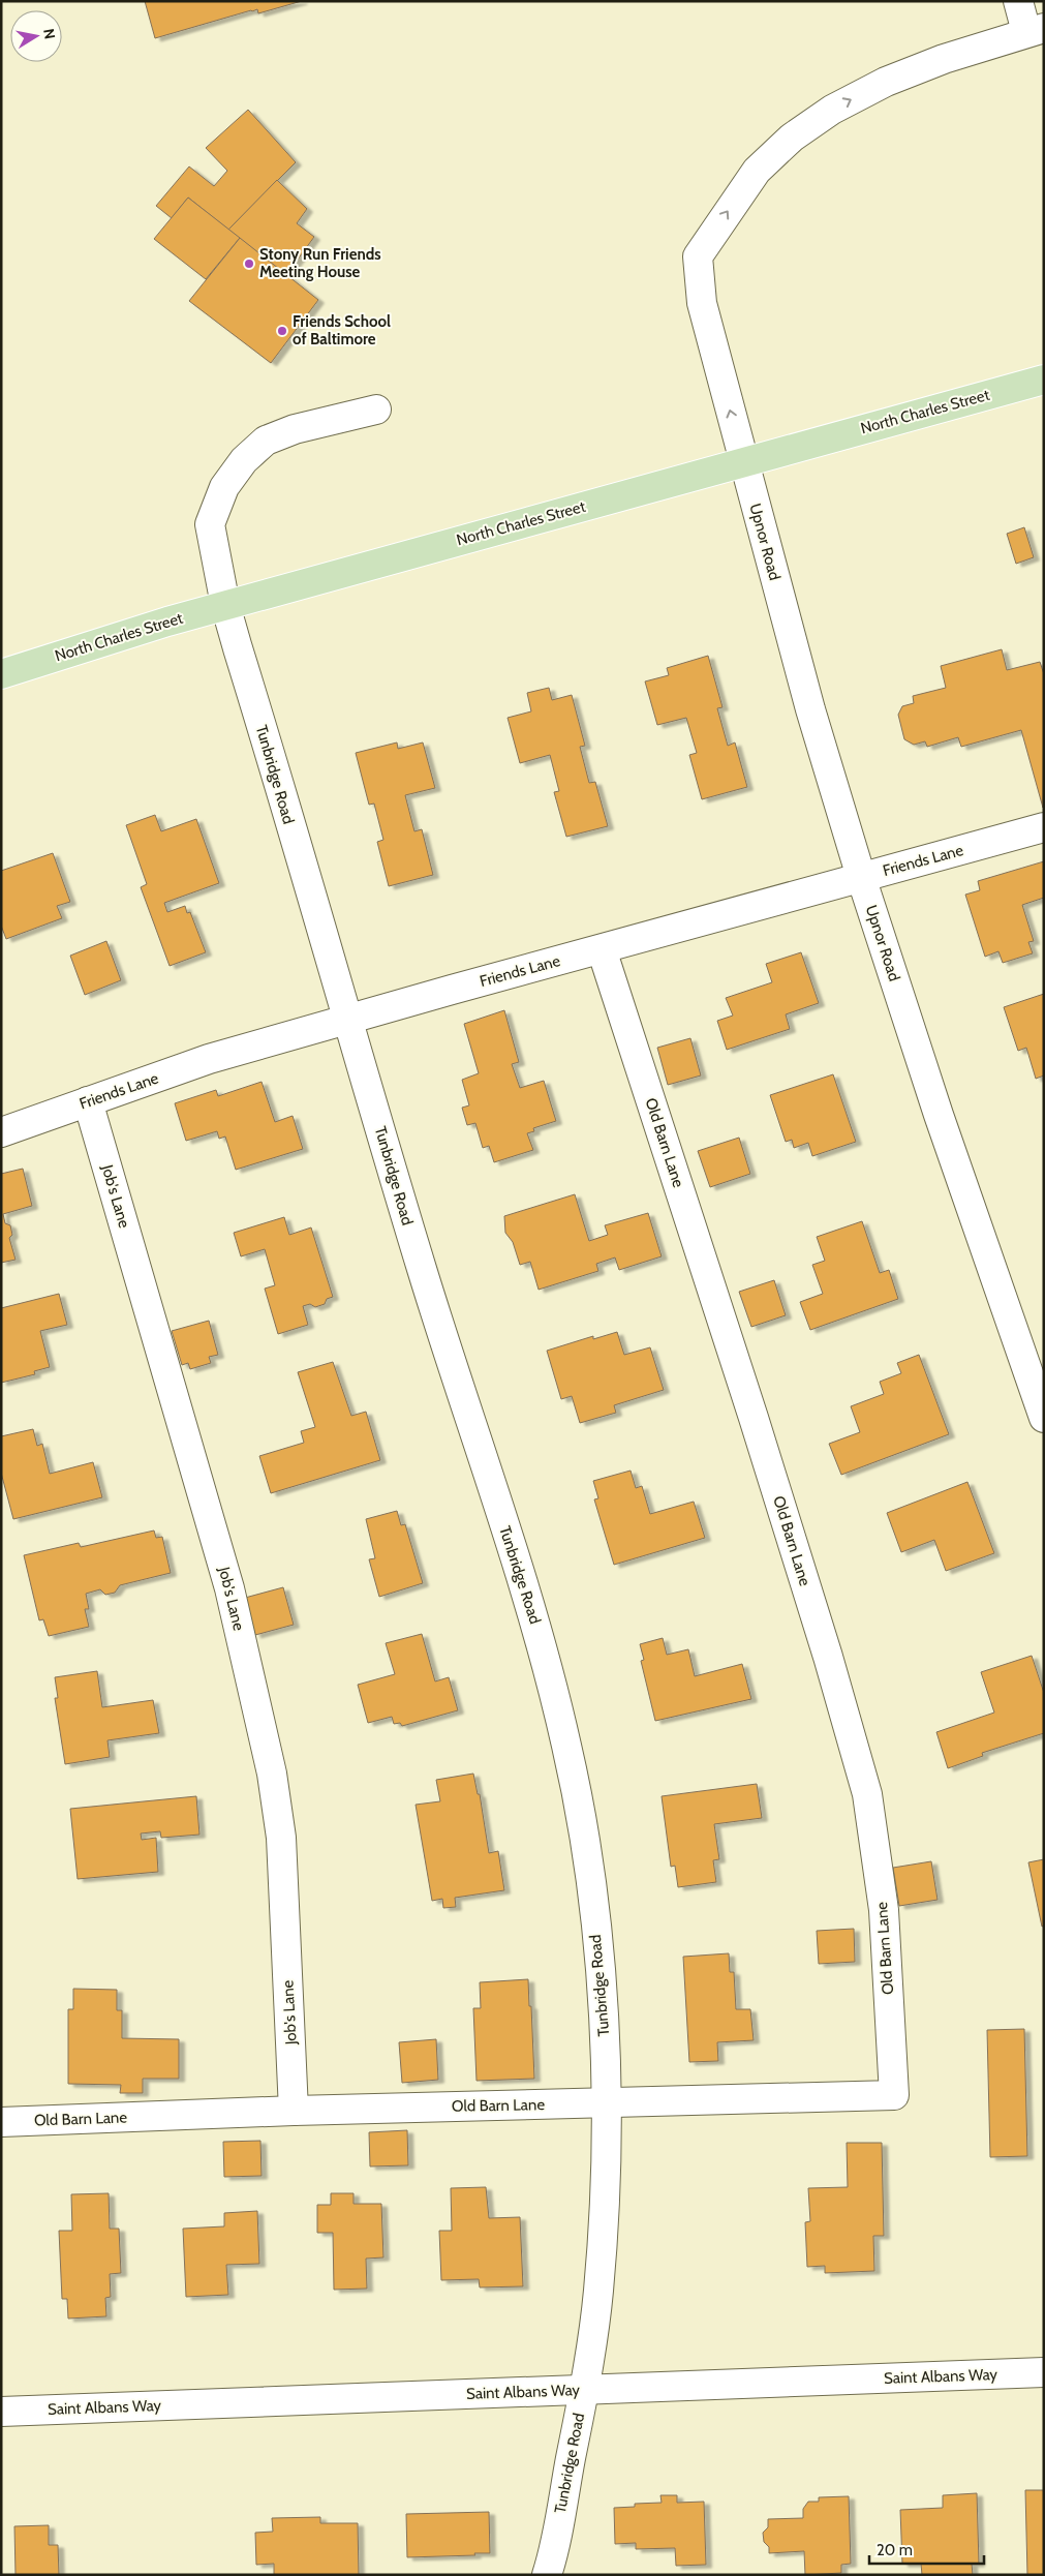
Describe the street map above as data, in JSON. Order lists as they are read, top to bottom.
{
  "streets": {
    "main road": ["North Charles Street"],
    "street": [
      "Upnor Road",
      "Tunbridge Road",
      "Friends Lane",
      "Old Barn Lane",
      "Job's Lane",
      "Saint Albans Way"
    ]
  },
  "crossings": [
    ["North Charles Street", "Upnor Road"],
    ["North Charles Street", "Tunbridge Road"],
    ["Upnor Road", "Friends Lane"],
    ["Tunbridge Road", "Friends Lane"],
    ["Tunbridge Road", "Old Barn Lane"],
    ["Tunbridge Road", "Saint Albans Way"],
    ["Friends Lane", "Old Barn Lane"],
    ["Friends Lane", "Job's Lane"],
    ["Old Barn Lane", "Job's Lane"]
  ],
  "places": ["Stony Run Friends Meeting House", "Friends School of Baltimore"],
  "scale_bar": "20 m",
  "north": "right"
}
